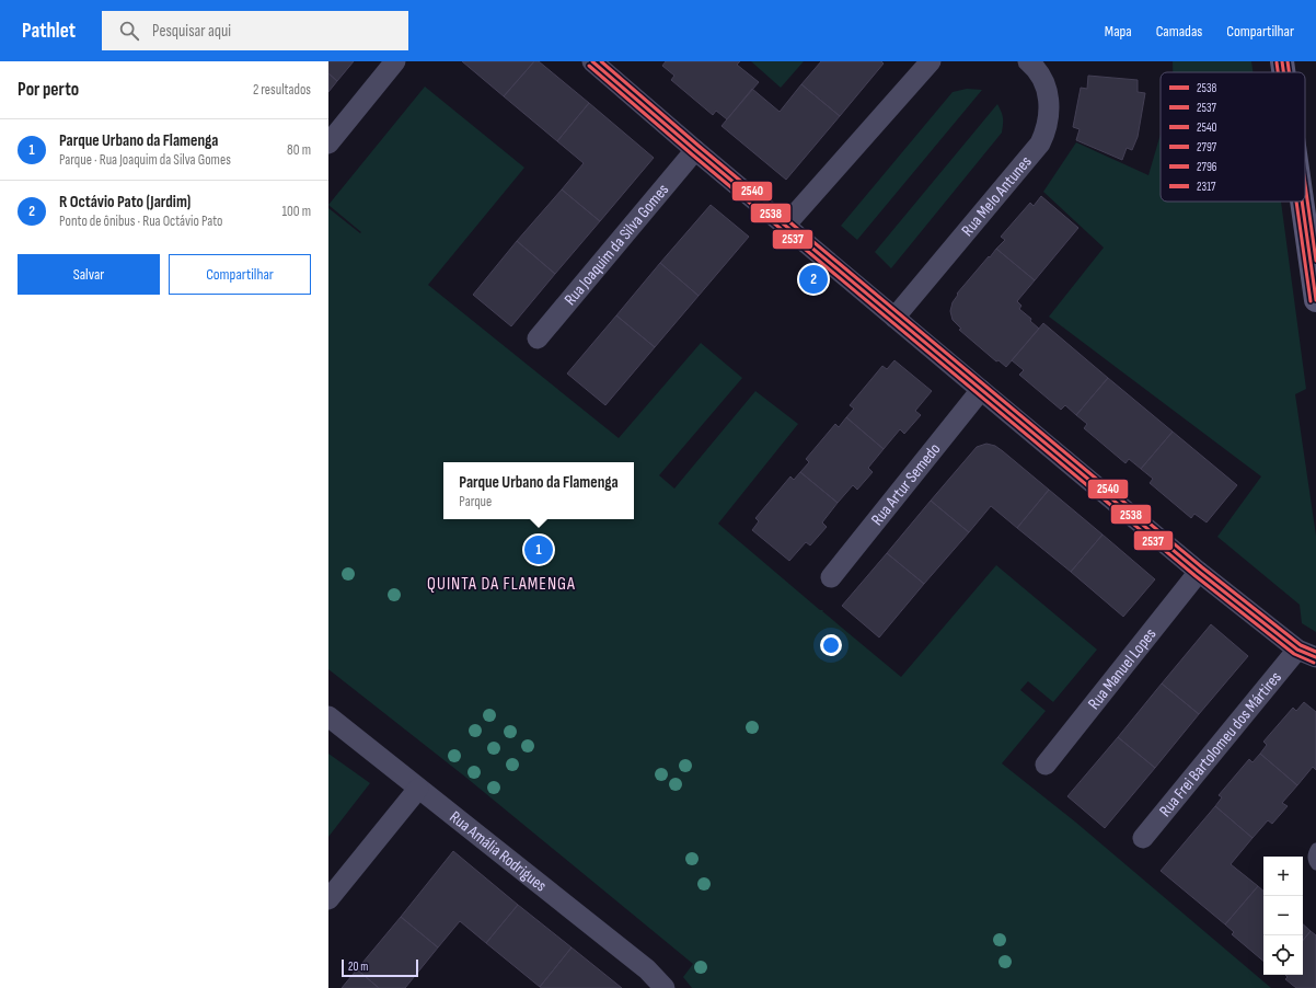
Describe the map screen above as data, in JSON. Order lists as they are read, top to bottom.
{
  "streets": {
    "street": [
      "Rua Melo Antunes",
      "Rua Joaquim da Silva Gomes",
      "Rua Artur Semedo",
      "Rua Manuel Lopes",
      "Rua Frei Bartolomeu dos Mártires",
      "Rua Amália Rodrigues"
    ]
  },
  "districts": ["QUINTA DA FLAMENGA"],
  "lines": [
    "transit line 2538",
    "transit line 2540",
    "transit line 2797",
    "transit line 2317",
    "transit line 2796",
    "transit line 2537"
  ],
  "legend": [
    "2538",
    "2537",
    "2540",
    "2797",
    "2796",
    "2317"
  ],
  "scale_bar": "20 m",
  "page": {
    "header": "Pathlet",
    "search": "Pesquisar aqui",
    "nav": ["Mapa", "Camadas", "Compartilhar"],
    "heading": ["Por perto", "2 resultados"],
    "list": [
      {
        "mark": "1",
        "name": "Parque Urbano da Flamenga",
        "note": "Parque · Rua Joaquim da Silva Gomes",
        "value": "80 m"
      },
      {
        "mark": "2",
        "name": "R Octávio Pato (Jardim)",
        "note": "Ponto de ônibus · Rua Octávio Pato",
        "value": "100 m"
      }
    ],
    "buttons": ["Salvar", "Compartilhar"],
    "pins": ["2", "1"],
    "popup": ["Parque Urbano da Flamenga", "Parque"],
    "map_buttons": ["+", "−"],
    "scale": "20 m"
  }
}
